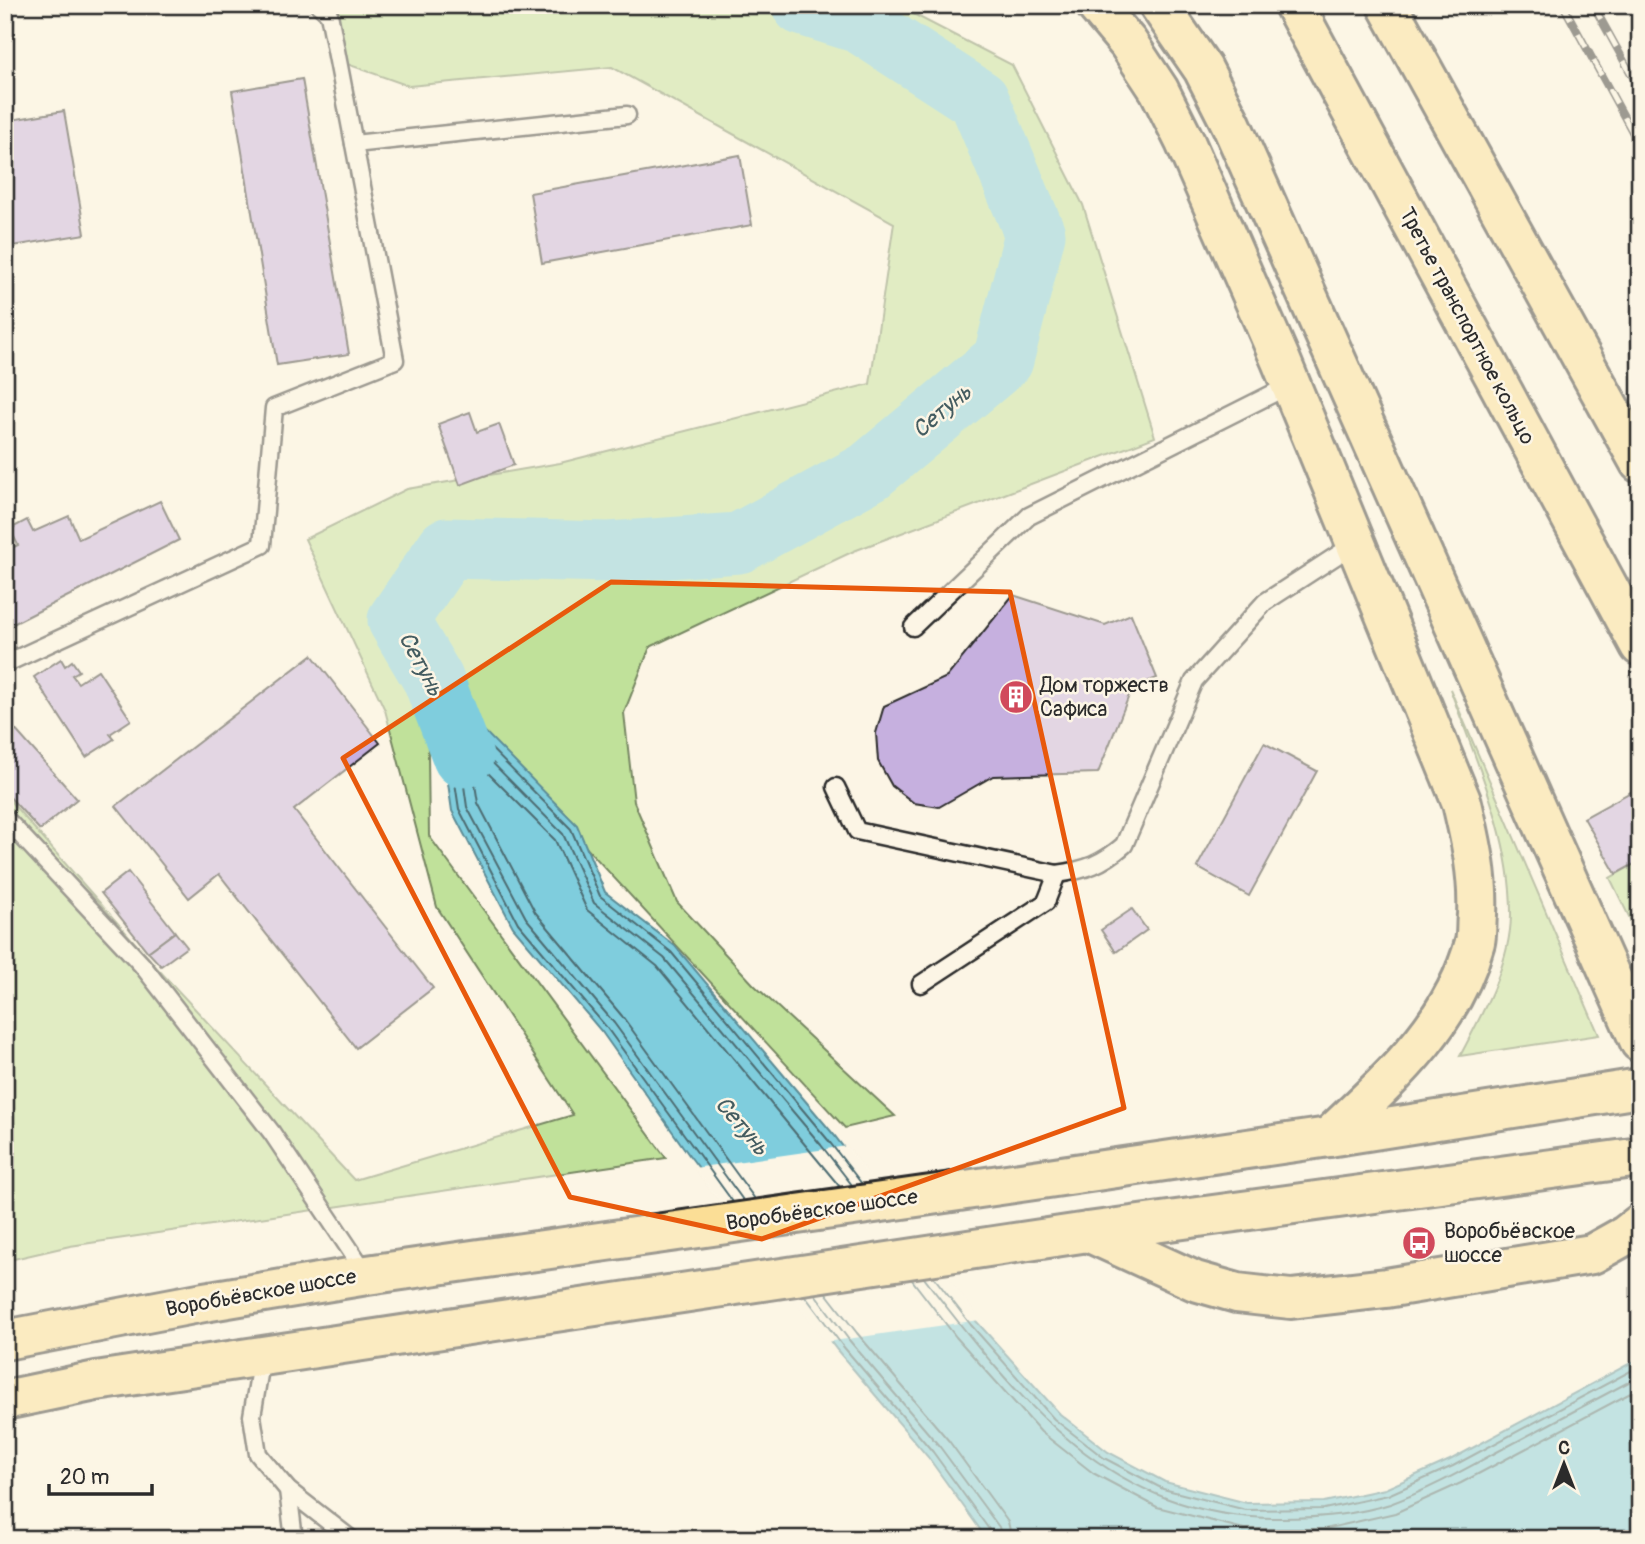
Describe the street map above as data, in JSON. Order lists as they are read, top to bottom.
{
  "streets": {
    "main road": ["Третье транспортное кольцо", "Воробьёвское шоссе"]
  },
  "water": ["Сетунь"],
  "places": {
    "building": ["Дом торжеств Сафиса"],
    "bus stop": ["Воробьёвское шоссе"]
  },
  "scale_bar": "20 m",
  "north": "top"
}
